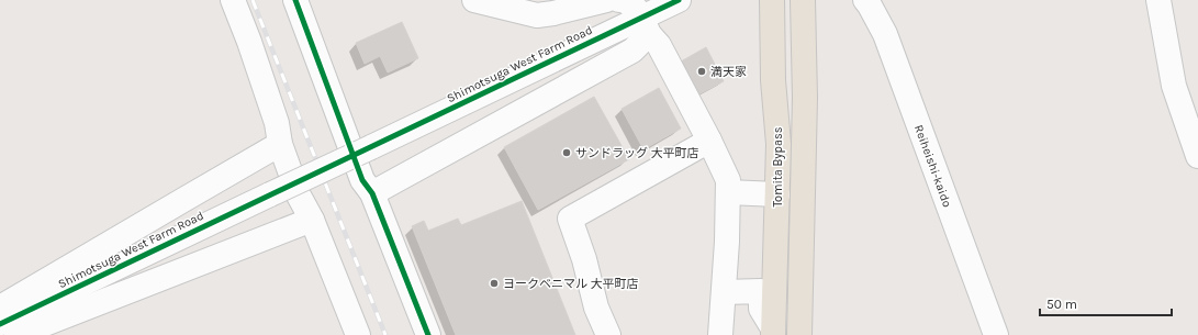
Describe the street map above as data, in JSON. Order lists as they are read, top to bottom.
{
  "streets": {
    "main road": ["Tomita Bypass"],
    "street": ["Shimotsuga West Farm Road", "Reiheishi-kaido"]
  },
  "places": ["満天家", "サンドラッグ 大平町店", "ヨークベニマル 大平町店"],
  "scale_bar": "50 m"
}
